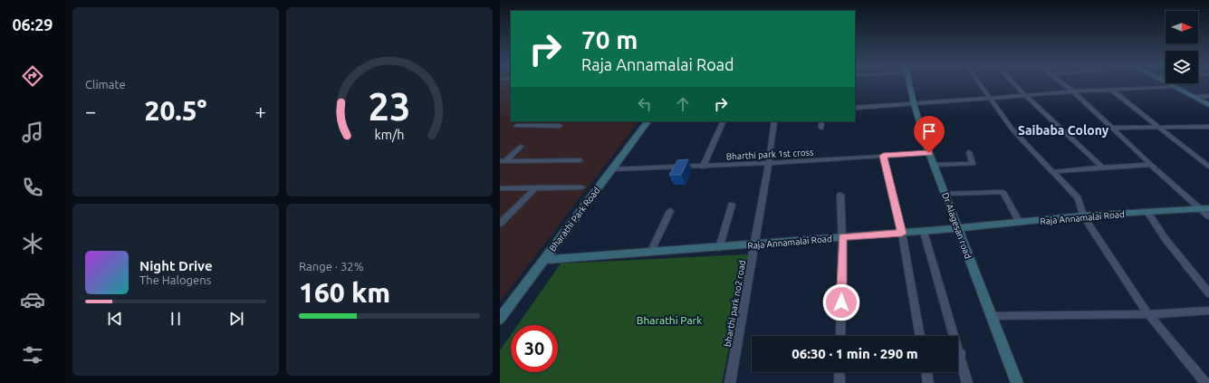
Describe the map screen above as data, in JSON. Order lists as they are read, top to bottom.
{
  "streets": {
    "street": [
      "Bharthi park 1st cross",
      "Raja Annamalai Road",
      "Bharathi Park Road",
      "Dr Alagesan road",
      "bharthi park no2 road"
    ]
  },
  "crossings": [
    ["Bharthi park 1st cross", "Bharathi Park Road"],
    ["Bharthi park 1st cross", "Dr Alagesan road"],
    ["Bharthi park 1st cross", "bharthi park no2 road"],
    ["Raja Annamalai Road", "Bharathi Park Road"],
    ["Raja Annamalai Road", "Dr Alagesan road"],
    ["Raja Annamalai Road", "bharthi park no2 road"]
  ],
  "districts": ["Saibaba Colony"],
  "parks": ["Bharathi Park"],
  "north": "right",
  "page": {
    "tabs": "06:29",
    "tile": [
      "Climate",
      ["Range · 32%", "160 km"]
    ],
    "turn": ["70 m", "Raja Annamalai Road"],
    "heat": ["−", "20.5°", "+"],
    "song": ["Night Drive", "The Halogens"],
    "limit": "30",
    "trip": "06:30 · 1 min · 290 m",
    "gauge": ["23", "km/h"]
  }
}
